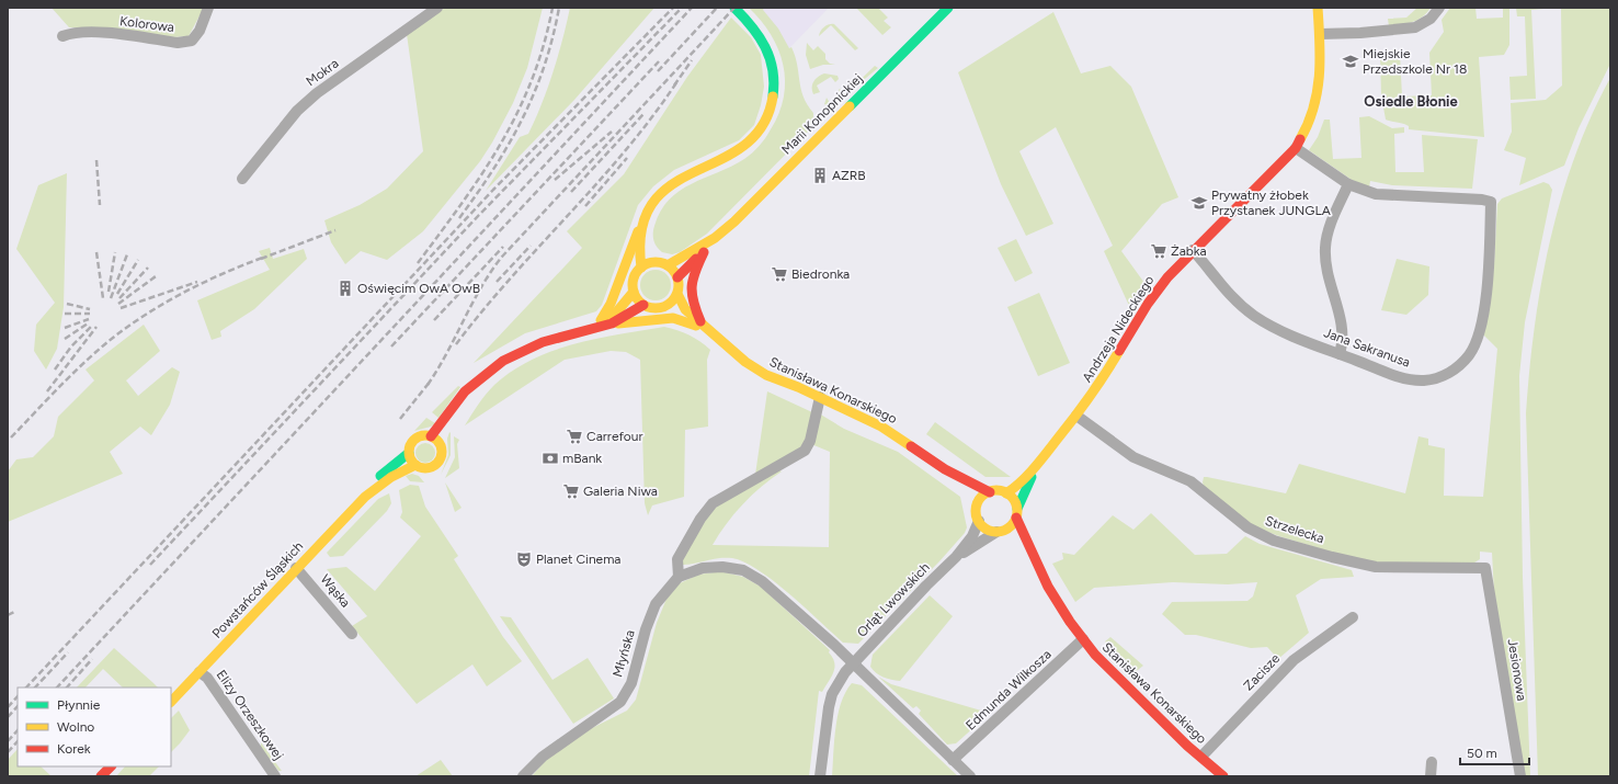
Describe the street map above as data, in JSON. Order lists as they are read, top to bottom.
{
  "streets": {
    "street": [
      "Kolorowa",
      "Mokra",
      "Marii Konopnickiej",
      "Andrzeja Nideckiego",
      "Jana Sakranusa",
      "Stanisława Konarskiego",
      "Strzelecka",
      "Powstańców Śląskich",
      "Wąska",
      "Orląt Lwowskich",
      "Młyńska",
      "Jesionowa",
      "Zacisze",
      "Edmunda Wilkosza",
      "Elizy Orzeszkowej"
    ]
  },
  "crossings": [
    ["Marii Konopnickiej", "Stanisława Konarskiego"],
    ["Andrzeja Nideckiego", "Jana Sakranusa"],
    ["Andrzeja Nideckiego", "Stanisława Konarskiego"],
    ["Andrzeja Nideckiego", "Strzelecka"],
    ["Andrzeja Nideckiego", "Orląt Lwowskich"],
    ["Stanisława Konarskiego", "Orląt Lwowskich"],
    ["Stanisława Konarskiego", "Zacisze"],
    ["Stanisława Konarskiego", "Edmunda Wilkosza"],
    ["Strzelecka", "Jesionowa"],
    ["Powstańców Śląskich", "Wąska"],
    ["Powstańców Śląskich", "Elizy Orzeszkowej"],
    ["Orląt Lwowskich", "Młyńska"]
  ],
  "districts": ["Osiedle Błonie"],
  "places": {
    "school or university": ["Miejskie Przedszkole Nr 18", "Prywatny żłobek Przystanek JUNGLA"],
    "building": ["AZRB", "Oświęcim OwA OwB"],
    "supermarket": [
      "Żabka",
      "Biedronka",
      "Carrefour",
      "Galeria Niwa"
    ],
    "bank": ["mBank"],
    "theatre": ["Planet Cinema"]
  },
  "legend": ["Płynnie", "Wolno", "Korek"],
  "scale_bar": "50 m"
}
